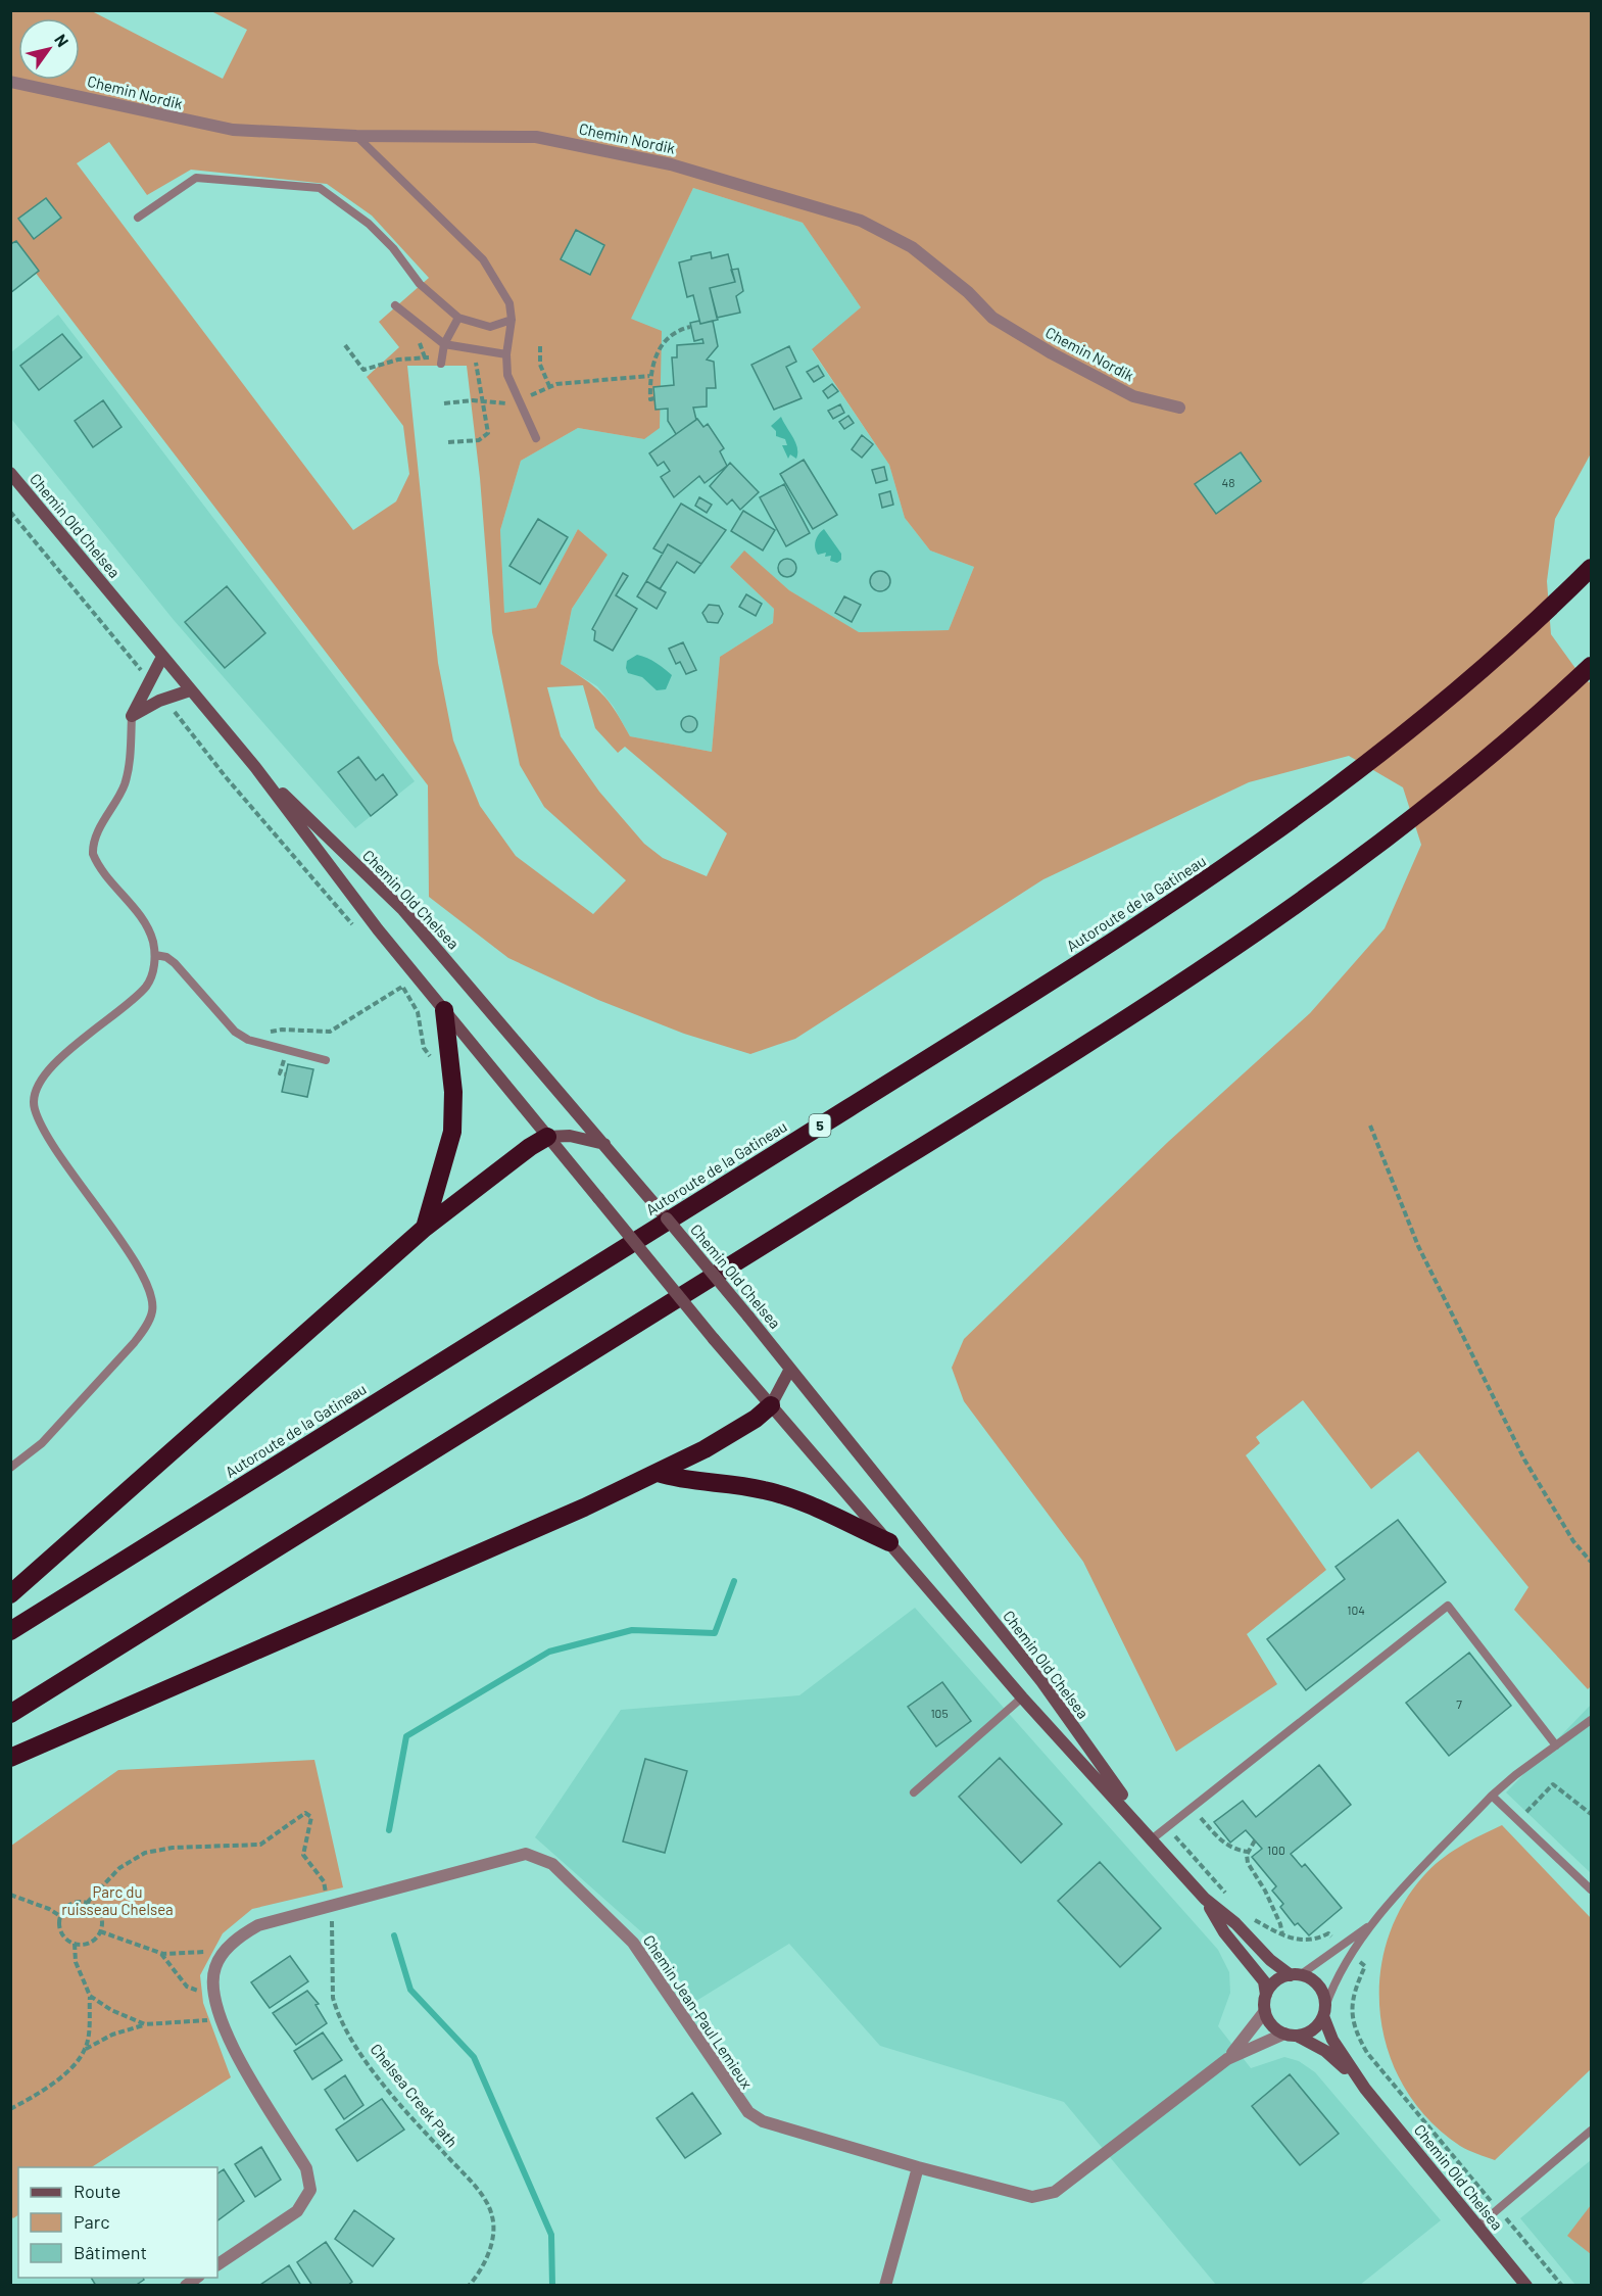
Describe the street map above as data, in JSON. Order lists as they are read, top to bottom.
{
  "streets": {
    "highway": ["Autoroute de la Gatineau", "5"],
    "street": ["Chemin Nordik", "Chemin Old Chelsea", "Chemin Jean-Paul Lemieux"],
    "path": ["Chelsea Creek Path"]
  },
  "crossings": [
    ["Chemin Old Chelsea", "Chemin Jean-Paul Lemieux"],
    ["Chemin Jean-Paul Lemieux", "Chelsea Creek Path"]
  ],
  "parks": ["Parc du ruisseau Chelsea"],
  "house_numbers": [
    "48",
    "104",
    "7",
    "105",
    "100"
  ],
  "legend": ["Route", "Parc", "Bâtiment"],
  "north": "top right"
}
